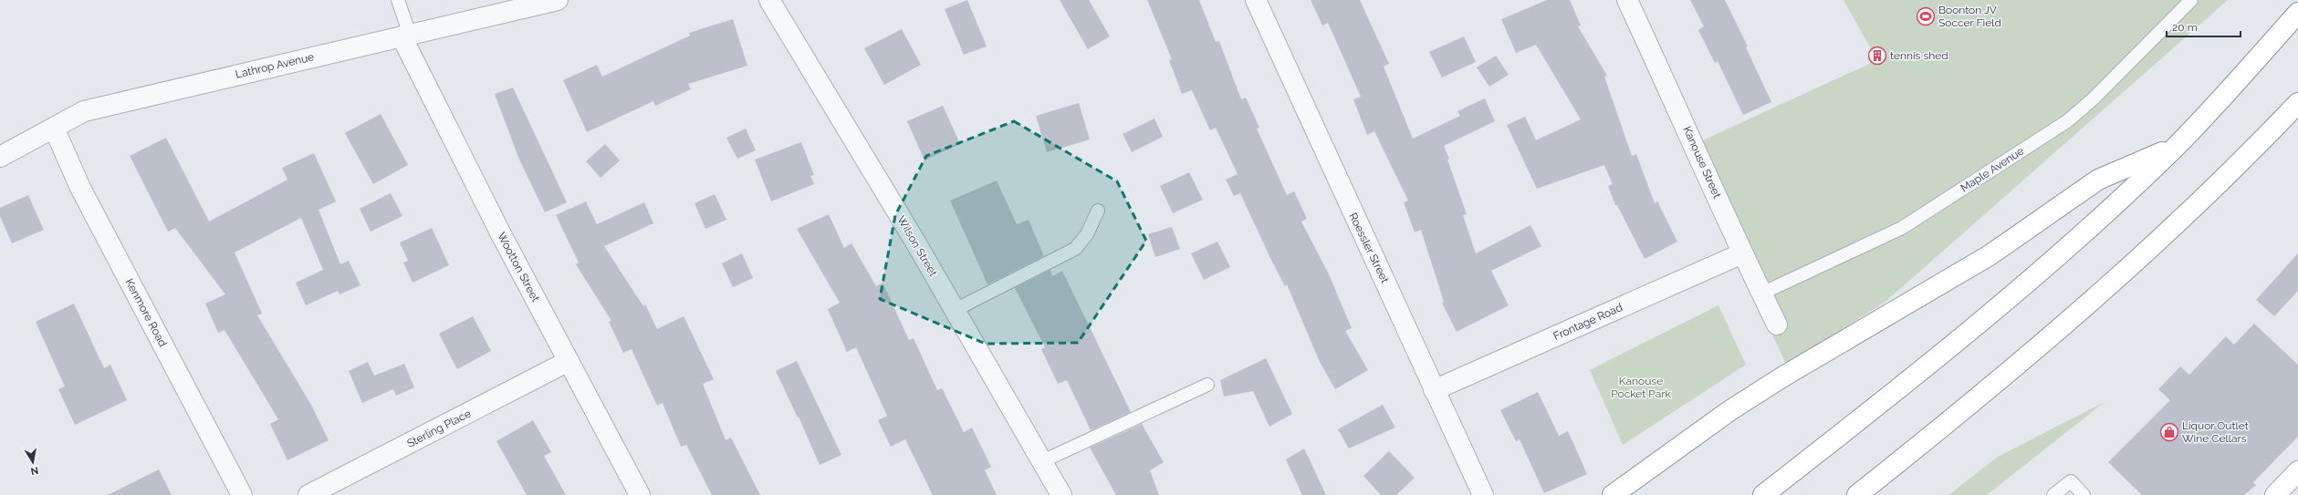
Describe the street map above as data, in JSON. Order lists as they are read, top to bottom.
{
  "streets": {
    "street": [
      "Lathrop Avenue",
      "Kanouse Street",
      "Wilson Street",
      "Roessler Street",
      "Wootton Street",
      "Kenmore Road",
      "Frontage Road",
      "Sterling Place"
    ],
    "lane": ["Maple Avenue"]
  },
  "crossings": [
    ["Lathrop Avenue", "Wootton Street"],
    ["Lathrop Avenue", "Kenmore Road"],
    ["Kanouse Street", "Maple Avenue"],
    ["Kanouse Street", "Frontage Road"],
    ["Roessler Street", "Frontage Road"],
    ["Wootton Street", "Sterling Place"]
  ],
  "parks": ["Kanouse Pocket Park"],
  "places": {
    "sports": ["Boonton JV Soccer Field"],
    "building": ["tennis shed"],
    "shop": ["Liquor Outlet Wine Cellars"]
  },
  "scale_bar": "20 m",
  "north": "bottom"
}
